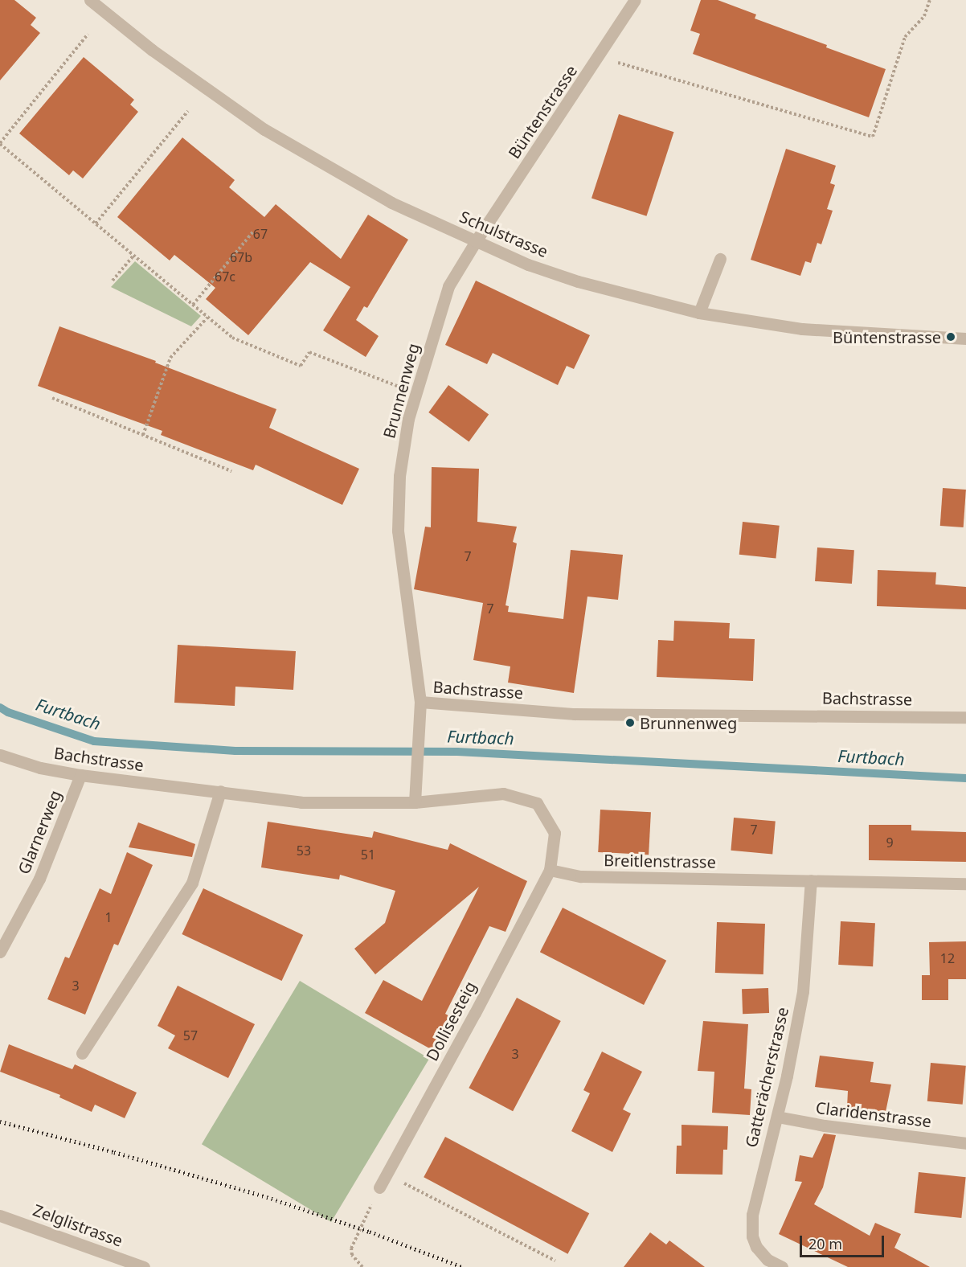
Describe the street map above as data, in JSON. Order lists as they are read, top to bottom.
{
  "streets": {
    "street": [
      "Büntenstrasse",
      "Schulstrasse",
      "Brunnenweg",
      "Bachstrasse",
      "Glarnerweg",
      "Breitlenstrasse",
      "Dollisesteig",
      "Gatterächerstrasse",
      "Claridenstrasse",
      "Zelglistrasse"
    ]
  },
  "crossings": [
    ["Büntenstrasse", "Schulstrasse"],
    ["Büntenstrasse", "Brunnenweg"],
    ["Schulstrasse", "Brunnenweg"],
    ["Brunnenweg", "Bachstrasse"],
    ["Bachstrasse", "Glarnerweg"],
    ["Breitlenstrasse", "Dollisesteig"],
    ["Breitlenstrasse", "Gatterächerstrasse"],
    ["Gatterächerstrasse", "Claridenstrasse"]
  ],
  "water": ["Furtbach"],
  "places": ["Büntenstrasse", "Brunnenweg"],
  "house_numbers": [
    "67",
    "67b",
    "67c",
    "7",
    "7",
    "7",
    "9",
    "53",
    "51",
    "1",
    "12",
    "3",
    "57",
    "3"
  ],
  "scale_bar": "20 m"
}
